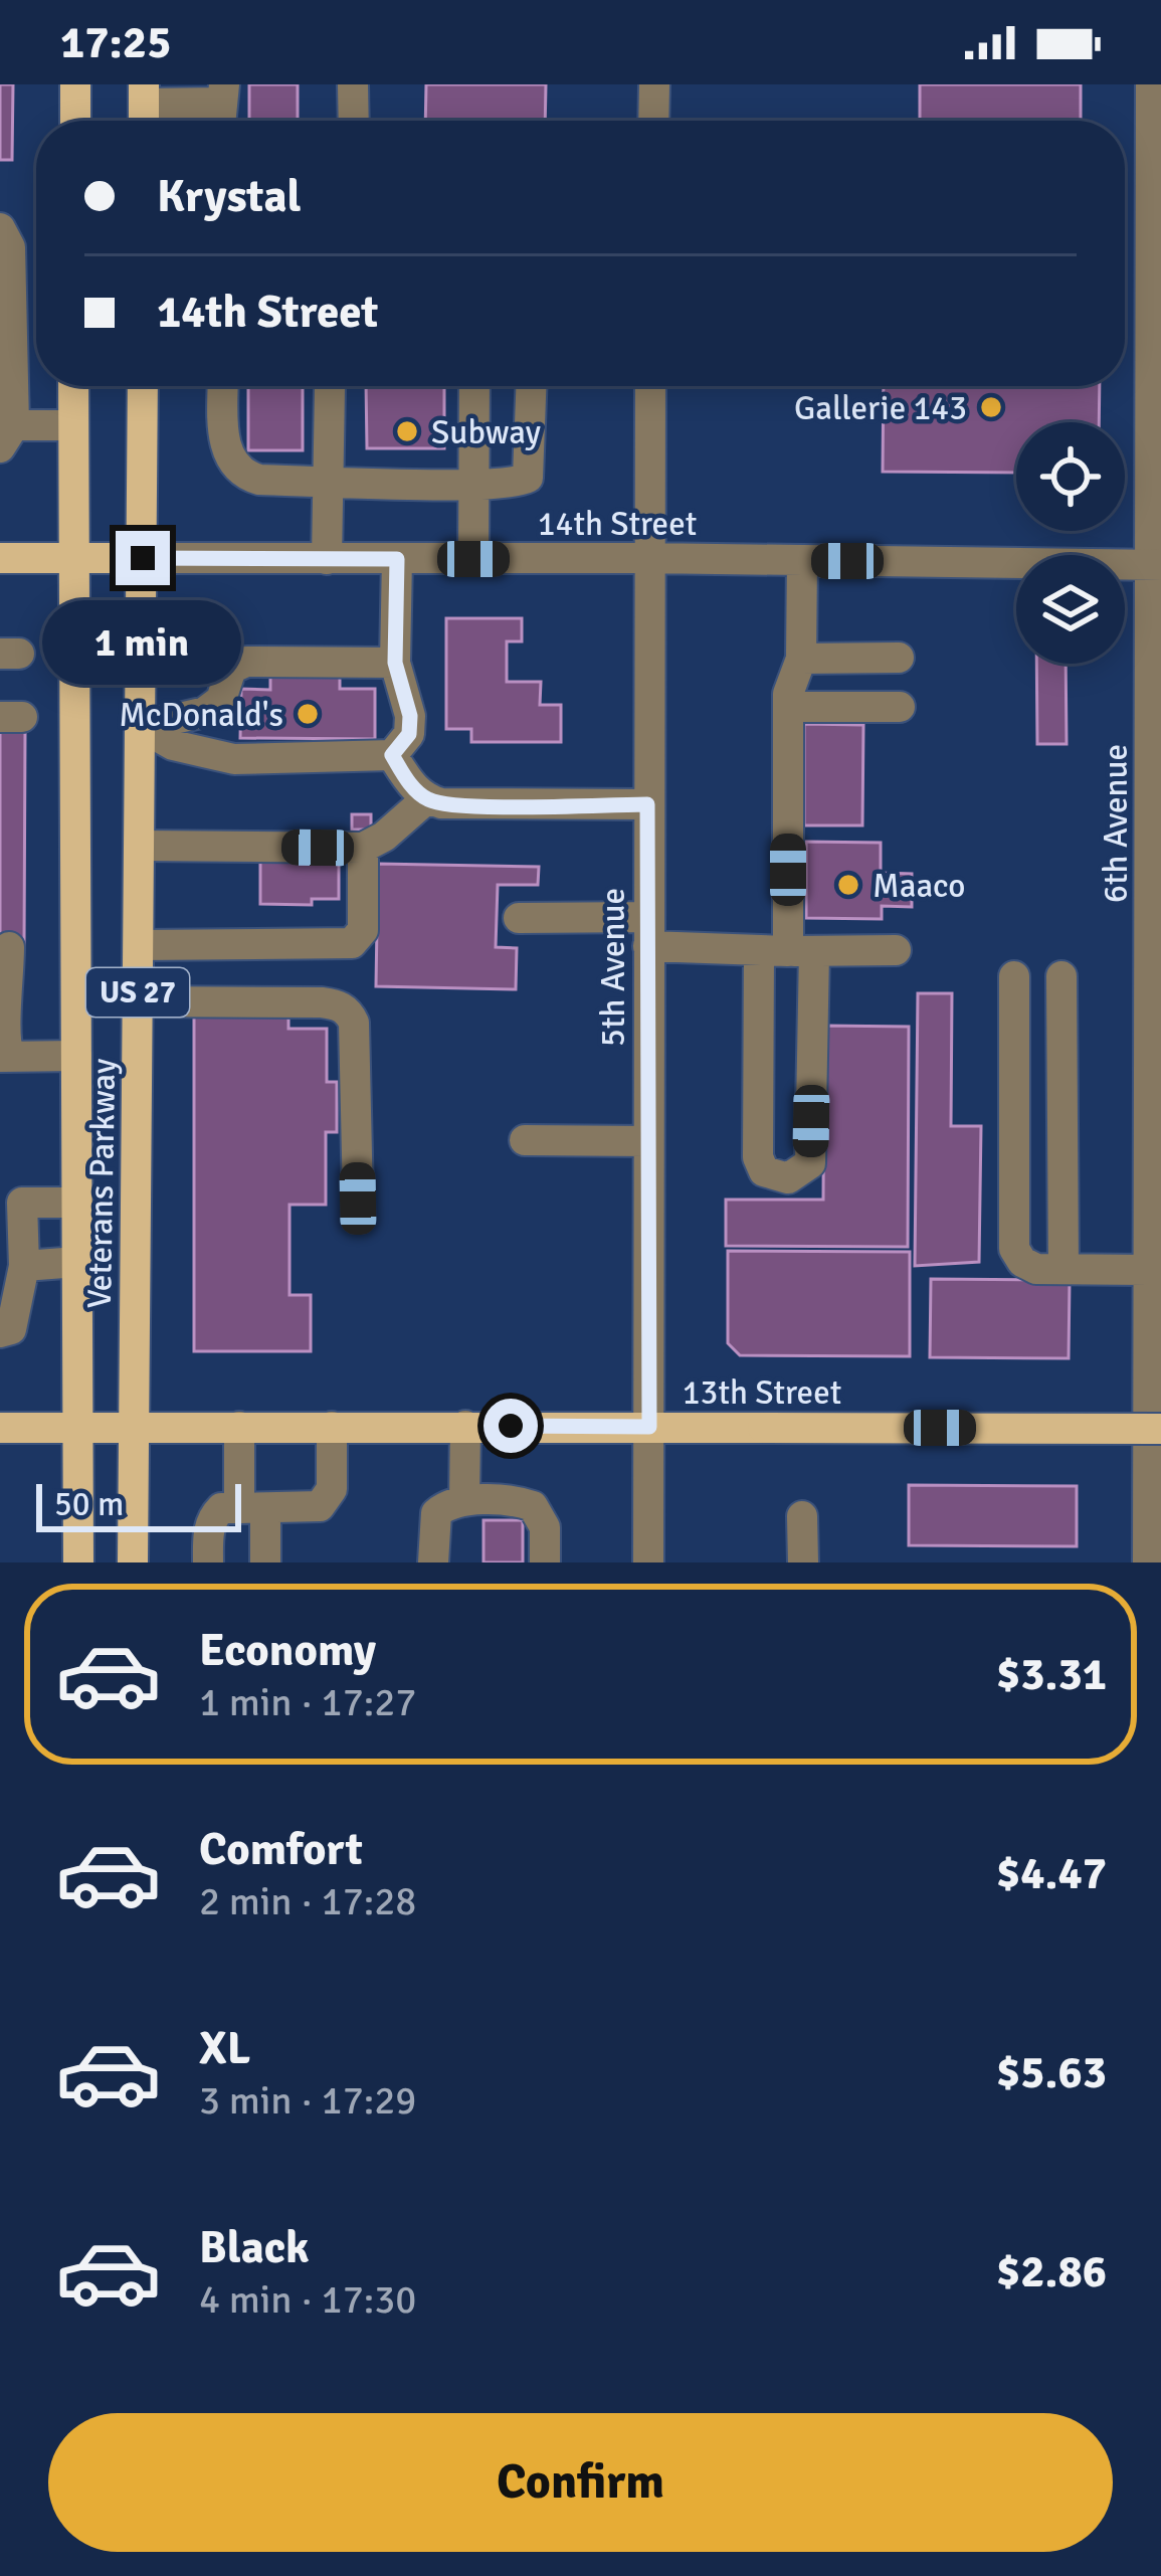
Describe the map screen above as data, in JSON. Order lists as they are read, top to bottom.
{
  "streets": {
    "main road": [
      "14th Street",
      "US 27",
      "Veterans Parkway",
      "13th Street"
    ],
    "street": ["6th Avenue", "5th Avenue"]
  },
  "crossings": [
    ["14th Street", "6th Avenue"],
    ["14th Street", "5th Avenue"],
    ["14th Street", "Veterans Parkway"],
    ["5th Avenue", "13th Street"],
    ["Veterans Parkway", "13th Street"]
  ],
  "places": [
    "Gallerie 143",
    "Subway",
    "McDonald's",
    "Maaco"
  ],
  "scale_bar": "50 m",
  "page": {
    "status": "17:25",
    "banner": ["Krystal", "14th Street"],
    "bubble": "1 min",
    "scale": "50 m",
    "list": [
      {
        "name": "Economy",
        "note": "1 min · 17:27",
        "value": "$3.31"
      },
      {
        "name": "Comfort",
        "note": "2 min · 17:28",
        "value": "$4.47"
      },
      {
        "name": "XL",
        "note": "3 min · 17:29",
        "value": "$5.63"
      },
      {
        "name": "Black",
        "note": "4 min · 17:30",
        "value": "$2.86"
      }
    ],
    "buttons": "Confirm"
  }
}
